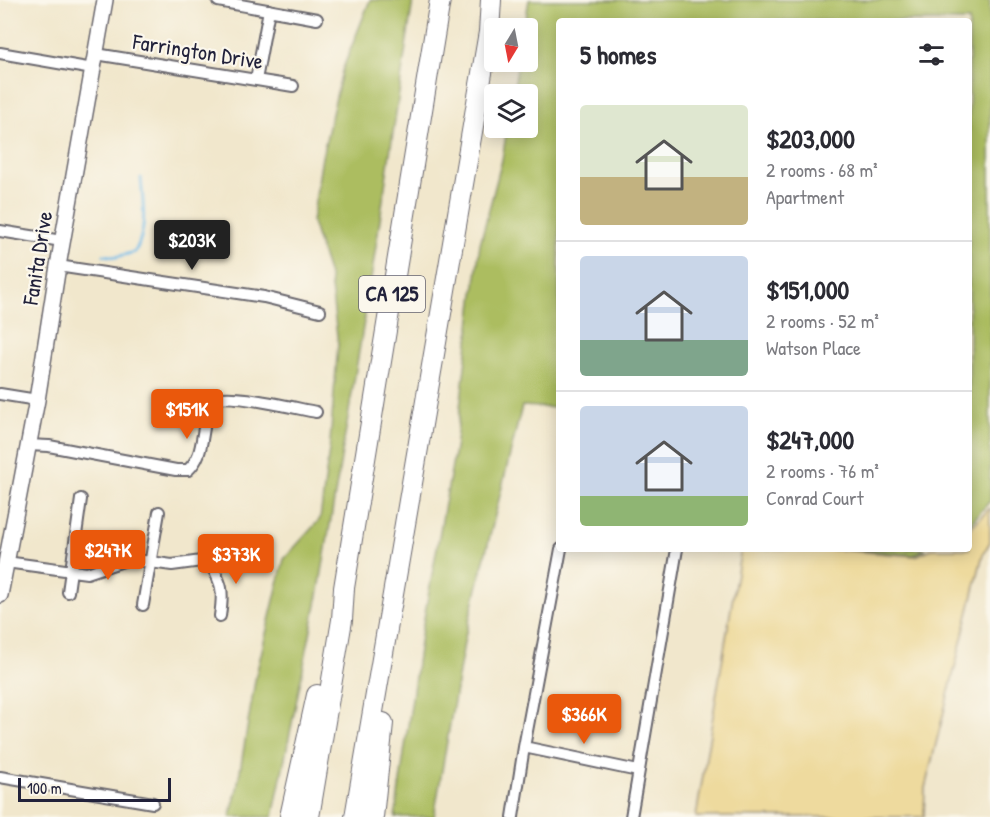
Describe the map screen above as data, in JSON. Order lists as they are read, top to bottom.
{
  "streets": {
    "highway": ["CA 125"],
    "main road": ["Fanita Drive"],
    "street": ["Farrington Drive"]
  },
  "crossings": [
    ["Farrington Drive", "Fanita Drive"]
  ],
  "scale_bar": "100 m",
  "north": "bottom",
  "page": {
    "heading": "5 homes",
    "list": [
      {
        "name": "$203,000",
        "note": "2 rooms · 68 m² · Apartment"
      },
      {
        "name": "$151,000",
        "note": "2 rooms · 52 m² · Watson Place"
      },
      {
        "name": "$247,000",
        "note": "2 rooms · 76 m² · Conrad Court"
      }
    ],
    "price": [
      "$203K",
      "$151K",
      "$247K",
      "$373K",
      "$366K"
    ],
    "scale": "100 m"
  }
}
